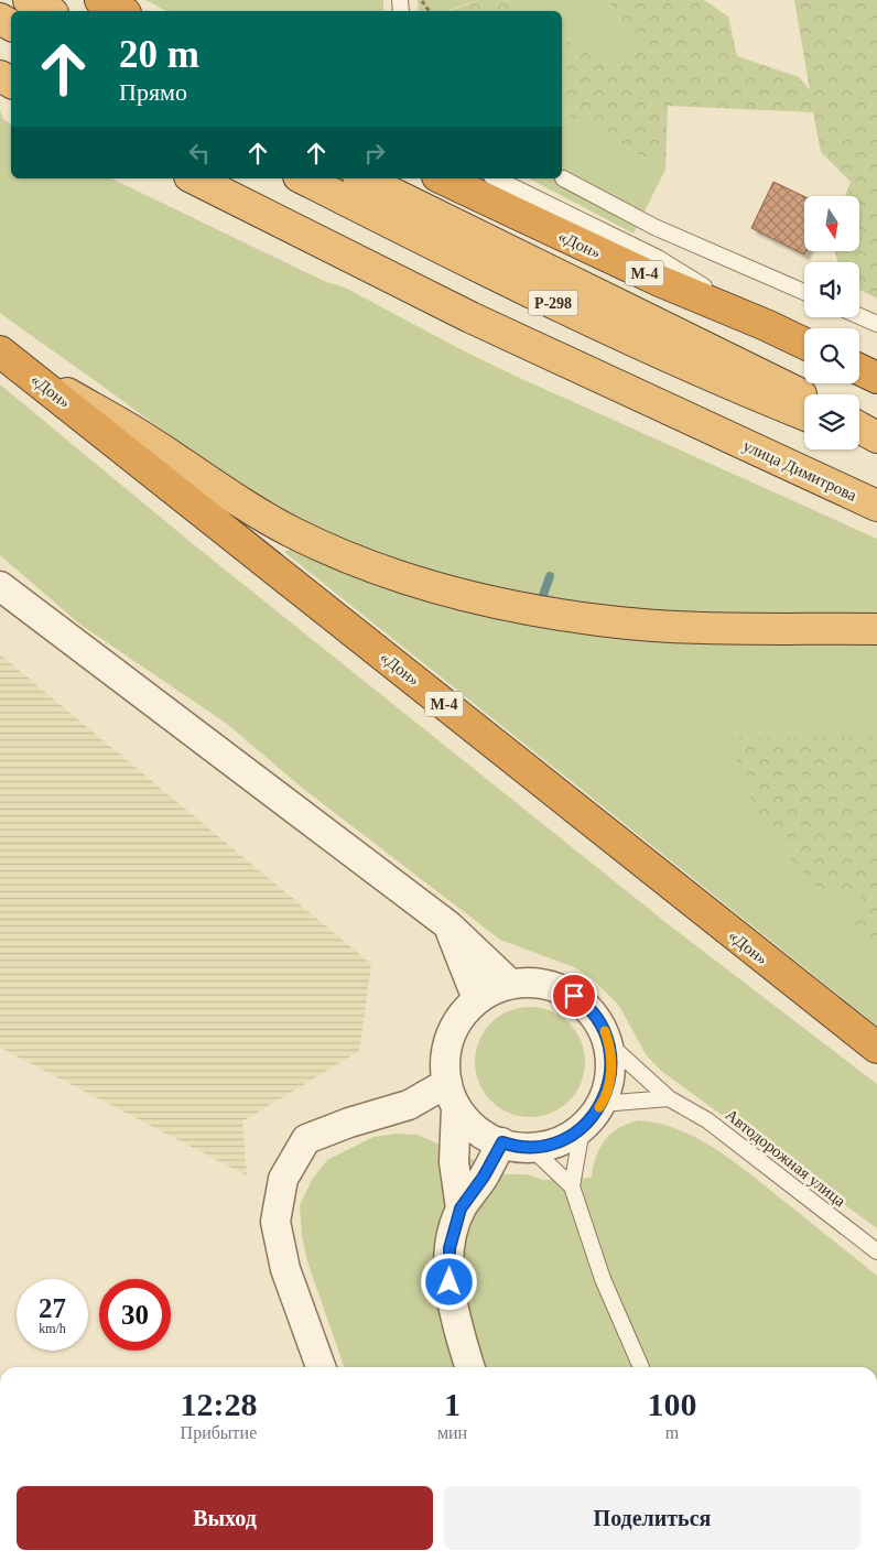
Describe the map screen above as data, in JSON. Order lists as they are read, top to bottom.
{
  "streets": {
    "highway": [
      "«Дон»",
      "М-4",
      "Р-298",
      "улица Димитрова"
    ],
    "lane": ["Автодорожная улица"]
  },
  "north": "bottom",
  "page": {
    "turn": ["20 m", "Прямо"],
    "speed": "27 km/h",
    "limit": "30",
    "eta": [
      "12:28",
      "Прибытие",
      "1",
      "мин",
      "100",
      "m"
    ],
    "buttons": ["Выход", "Поделиться"]
  }
}
